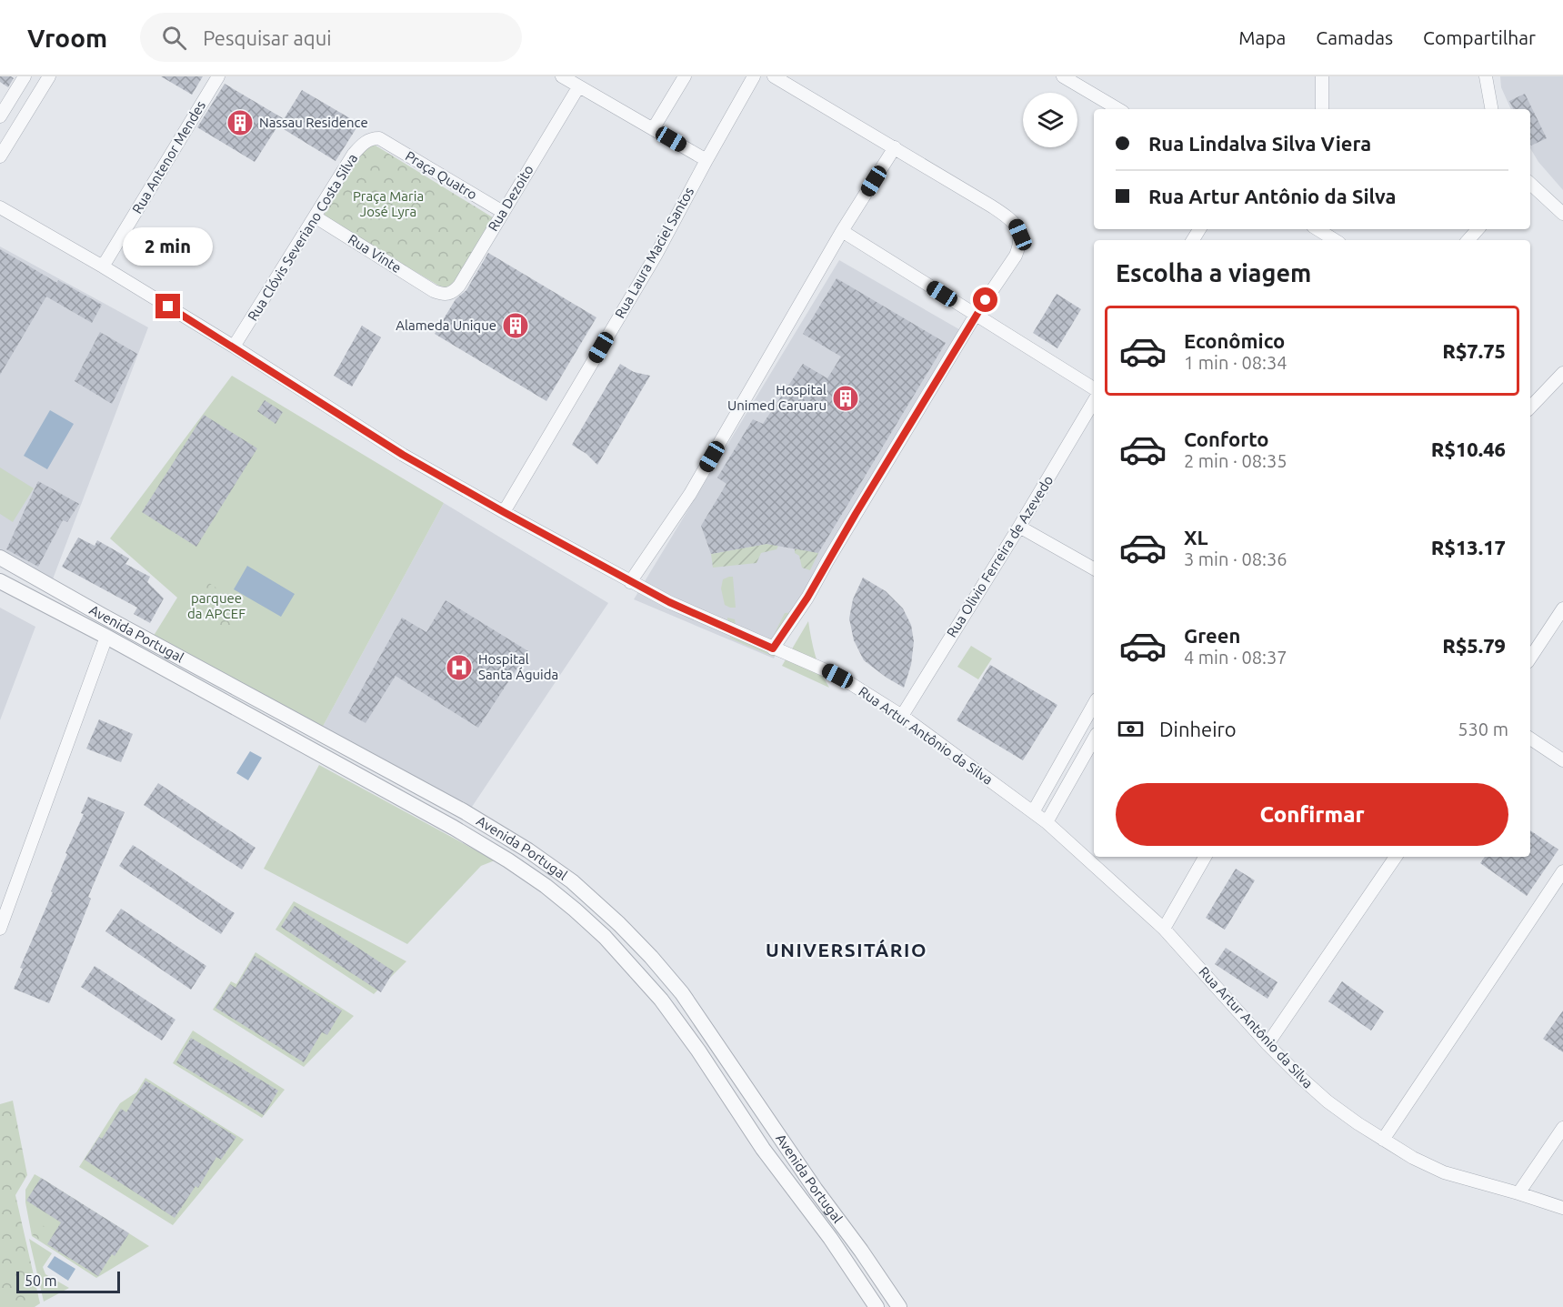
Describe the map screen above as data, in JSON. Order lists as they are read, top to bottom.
{
  "streets": {
    "street": [
      "Rua Antenor Mendes",
      "Praça Quatro",
      "Rua Dezoito",
      "Rua Clóvis Severiano Costa Silva",
      "Rua Laura Maciel Santos",
      "Rua Vinte",
      "Rua Olivio Ferreira de Azevedo",
      "Avenida Portugal",
      "Rua Artur Antônio da Silva"
    ]
  },
  "crossings": [
    ["Rua Antenor Mendes", "Rua Artur Antônio da Silva"],
    ["Praça Quatro", "Rua Dezoito"],
    ["Praça Quatro", "Rua Clóvis Severiano Costa Silva"],
    ["Rua Dezoito", "Rua Vinte"],
    ["Rua Clóvis Severiano Costa Silva", "Rua Vinte"],
    ["Rua Clóvis Severiano Costa Silva", "Rua Artur Antônio da Silva"],
    ["Rua Laura Maciel Santos", "Rua Artur Antônio da Silva"],
    ["Rua Olivio Ferreira de Azevedo", "Rua Artur Antônio da Silva"]
  ],
  "districts": ["UNIVERSITÁRIO"],
  "parks": ["Praça Maria José Lyra", "parquee da APCEF"],
  "places": {
    "building": ["Nassau Residence", "Alameda Unique", "Hospital Unimed Caruaru"],
    "hospital": ["Hospital Santa Águida"]
  },
  "scale_bar": "50 m",
  "page": {
    "header": "Vroom",
    "search": "Pesquisar aqui",
    "nav": ["Mapa", "Camadas", "Compartilhar"],
    "banner": ["Rua Lindalva Silva Viera", "Rua Artur Antônio da Silva"],
    "bubble": "2 min",
    "heading": "Escolha a viagem",
    "list": [
      {
        "name": "Econômico",
        "note": "1 min · 08:34",
        "value": "R$7.75"
      },
      {
        "name": "Conforto",
        "note": "2 min · 08:35",
        "value": "R$10.46"
      },
      {
        "name": "XL",
        "note": "3 min · 08:36",
        "value": "R$13.17"
      },
      {
        "name": "Green",
        "note": "4 min · 08:37",
        "value": "R$5.79"
      }
    ],
    "pay": ["Dinheiro", "530 m"],
    "buttons": "Confirmar",
    "scale": "50 m"
  }
}
